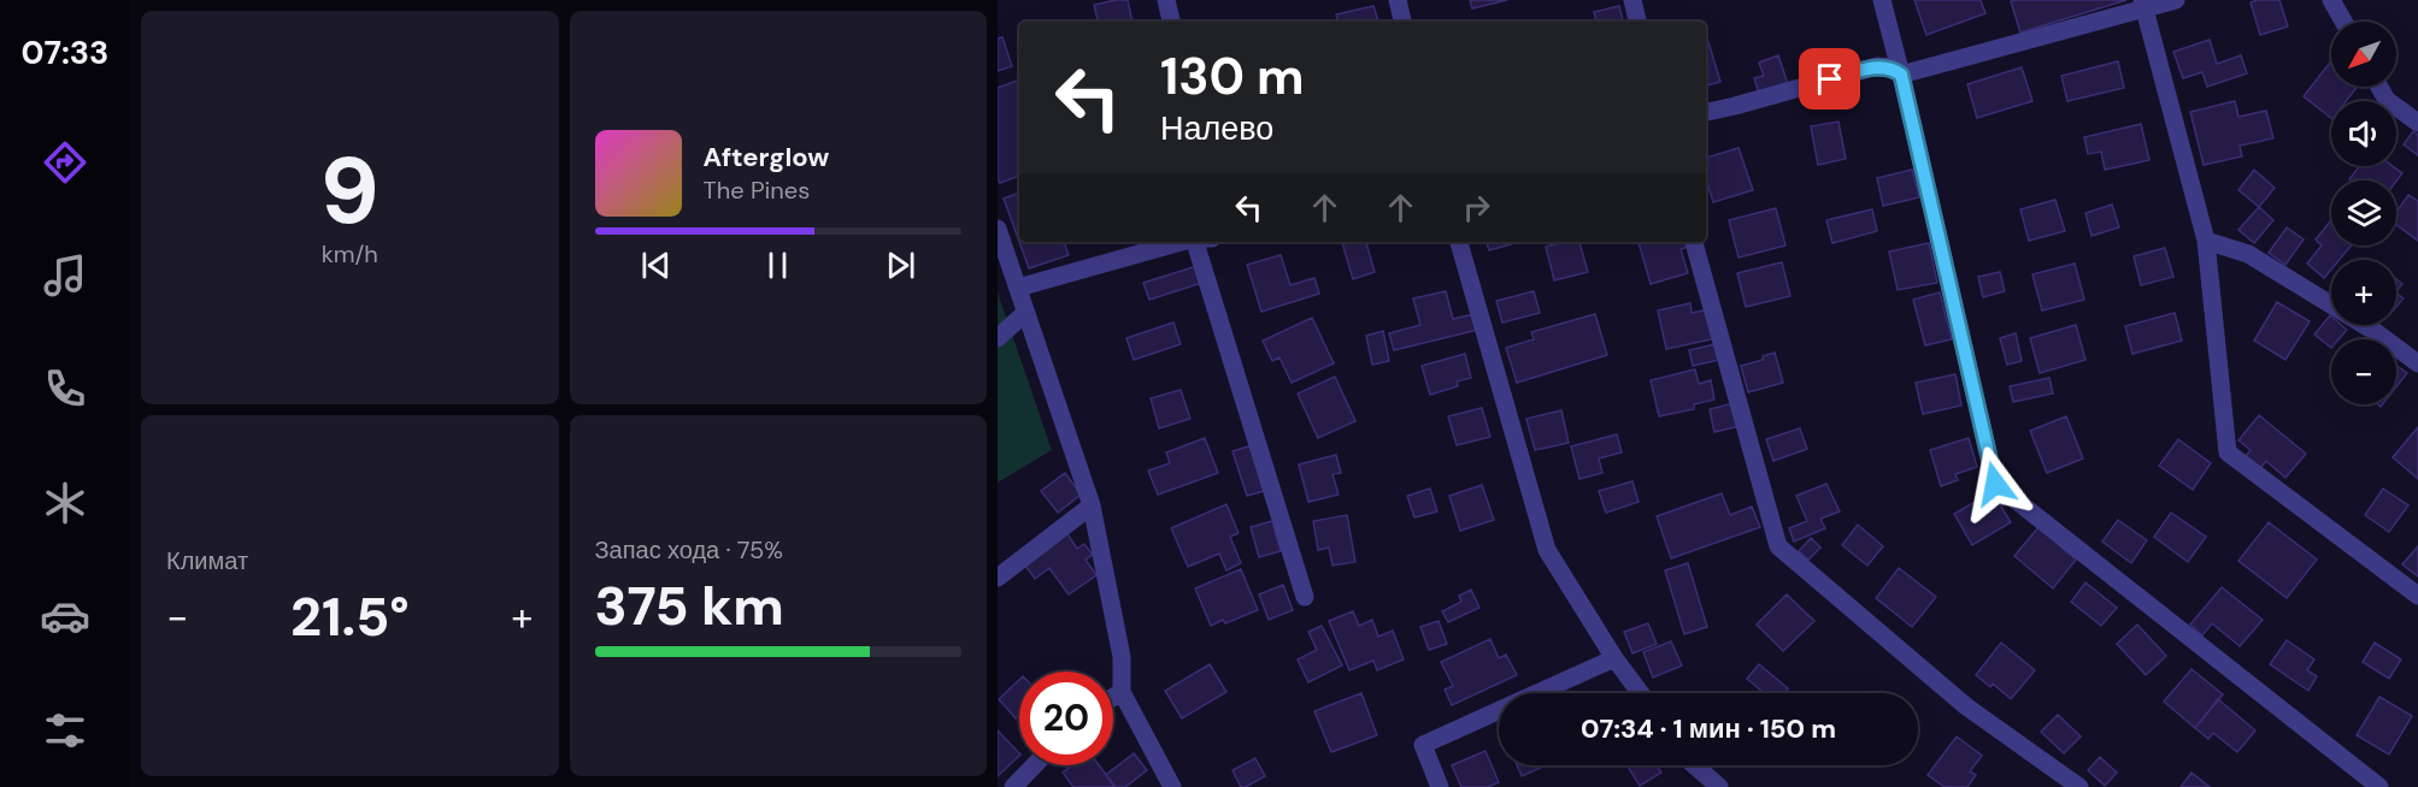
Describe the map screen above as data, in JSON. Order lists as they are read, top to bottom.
{
  "north": "bottom left",
  "page": {
    "tabs": "07:33",
    "tile": [
      ["9", "km/h"],
      "Климат",
      ["Запас хода · 75%", "375 km"]
    ],
    "map_buttons": ["+", "−"],
    "turn": ["130 m", "Налево"],
    "song": ["Afterglow", "The Pines"],
    "heat": ["−", "21.5°", "+"],
    "limit": "20",
    "trip": "07:34 · 1 мин · 150 m"
  }
}
